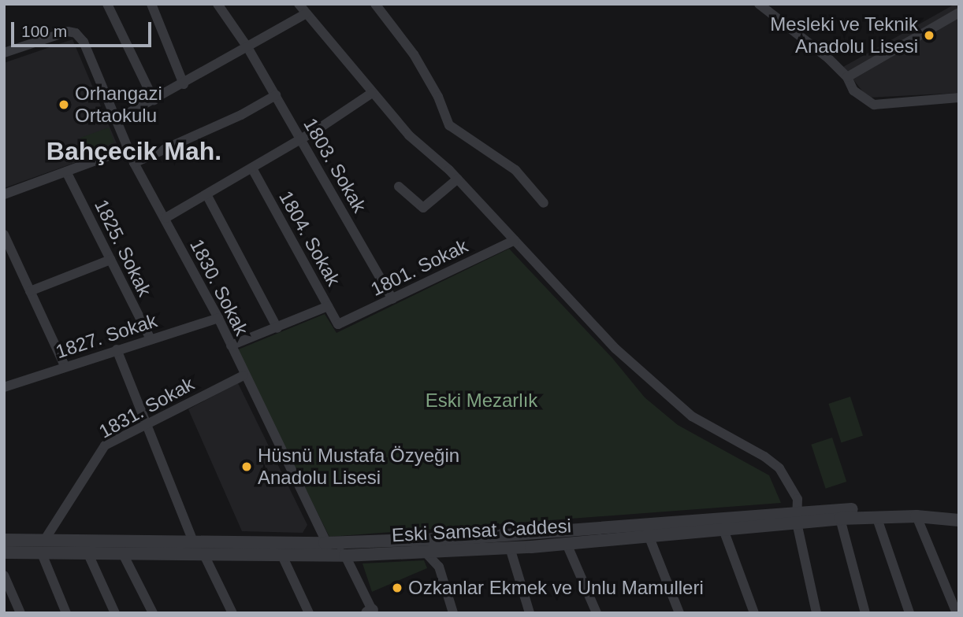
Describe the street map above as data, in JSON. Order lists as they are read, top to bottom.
{
  "streets": {
    "street": [
      "1803. Sokak",
      "1804. Sokak",
      "1825. Sokak",
      "1801. Sokak",
      "1830. Sokak",
      "1827. Sokak",
      "1831. Sokak",
      "Eski Samsat Caddesi"
    ]
  },
  "crossings": [
    ["1803. Sokak", "1801. Sokak"],
    ["1804. Sokak", "1801. Sokak"],
    ["1825. Sokak", "1827. Sokak"],
    ["1830. Sokak", "1827. Sokak"],
    ["1830. Sokak", "1831. Sokak"],
    ["1830. Sokak", "Eski Samsat Caddesi"],
    ["1831. Sokak", "Eski Samsat Caddesi"]
  ],
  "districts": ["Bahçecik Mah."],
  "parks": ["Eski Mezarlık"],
  "places": [
    "Mesleki ve Teknik Anadolu Lisesi",
    "Orhangazi Ortaokulu",
    "Hüsnü Mustafa Özyeğin Anadolu Lisesi",
    "Ozkanlar Ekmek ve Unlu Mamulleri"
  ],
  "scale_bar": "100 m"
}
